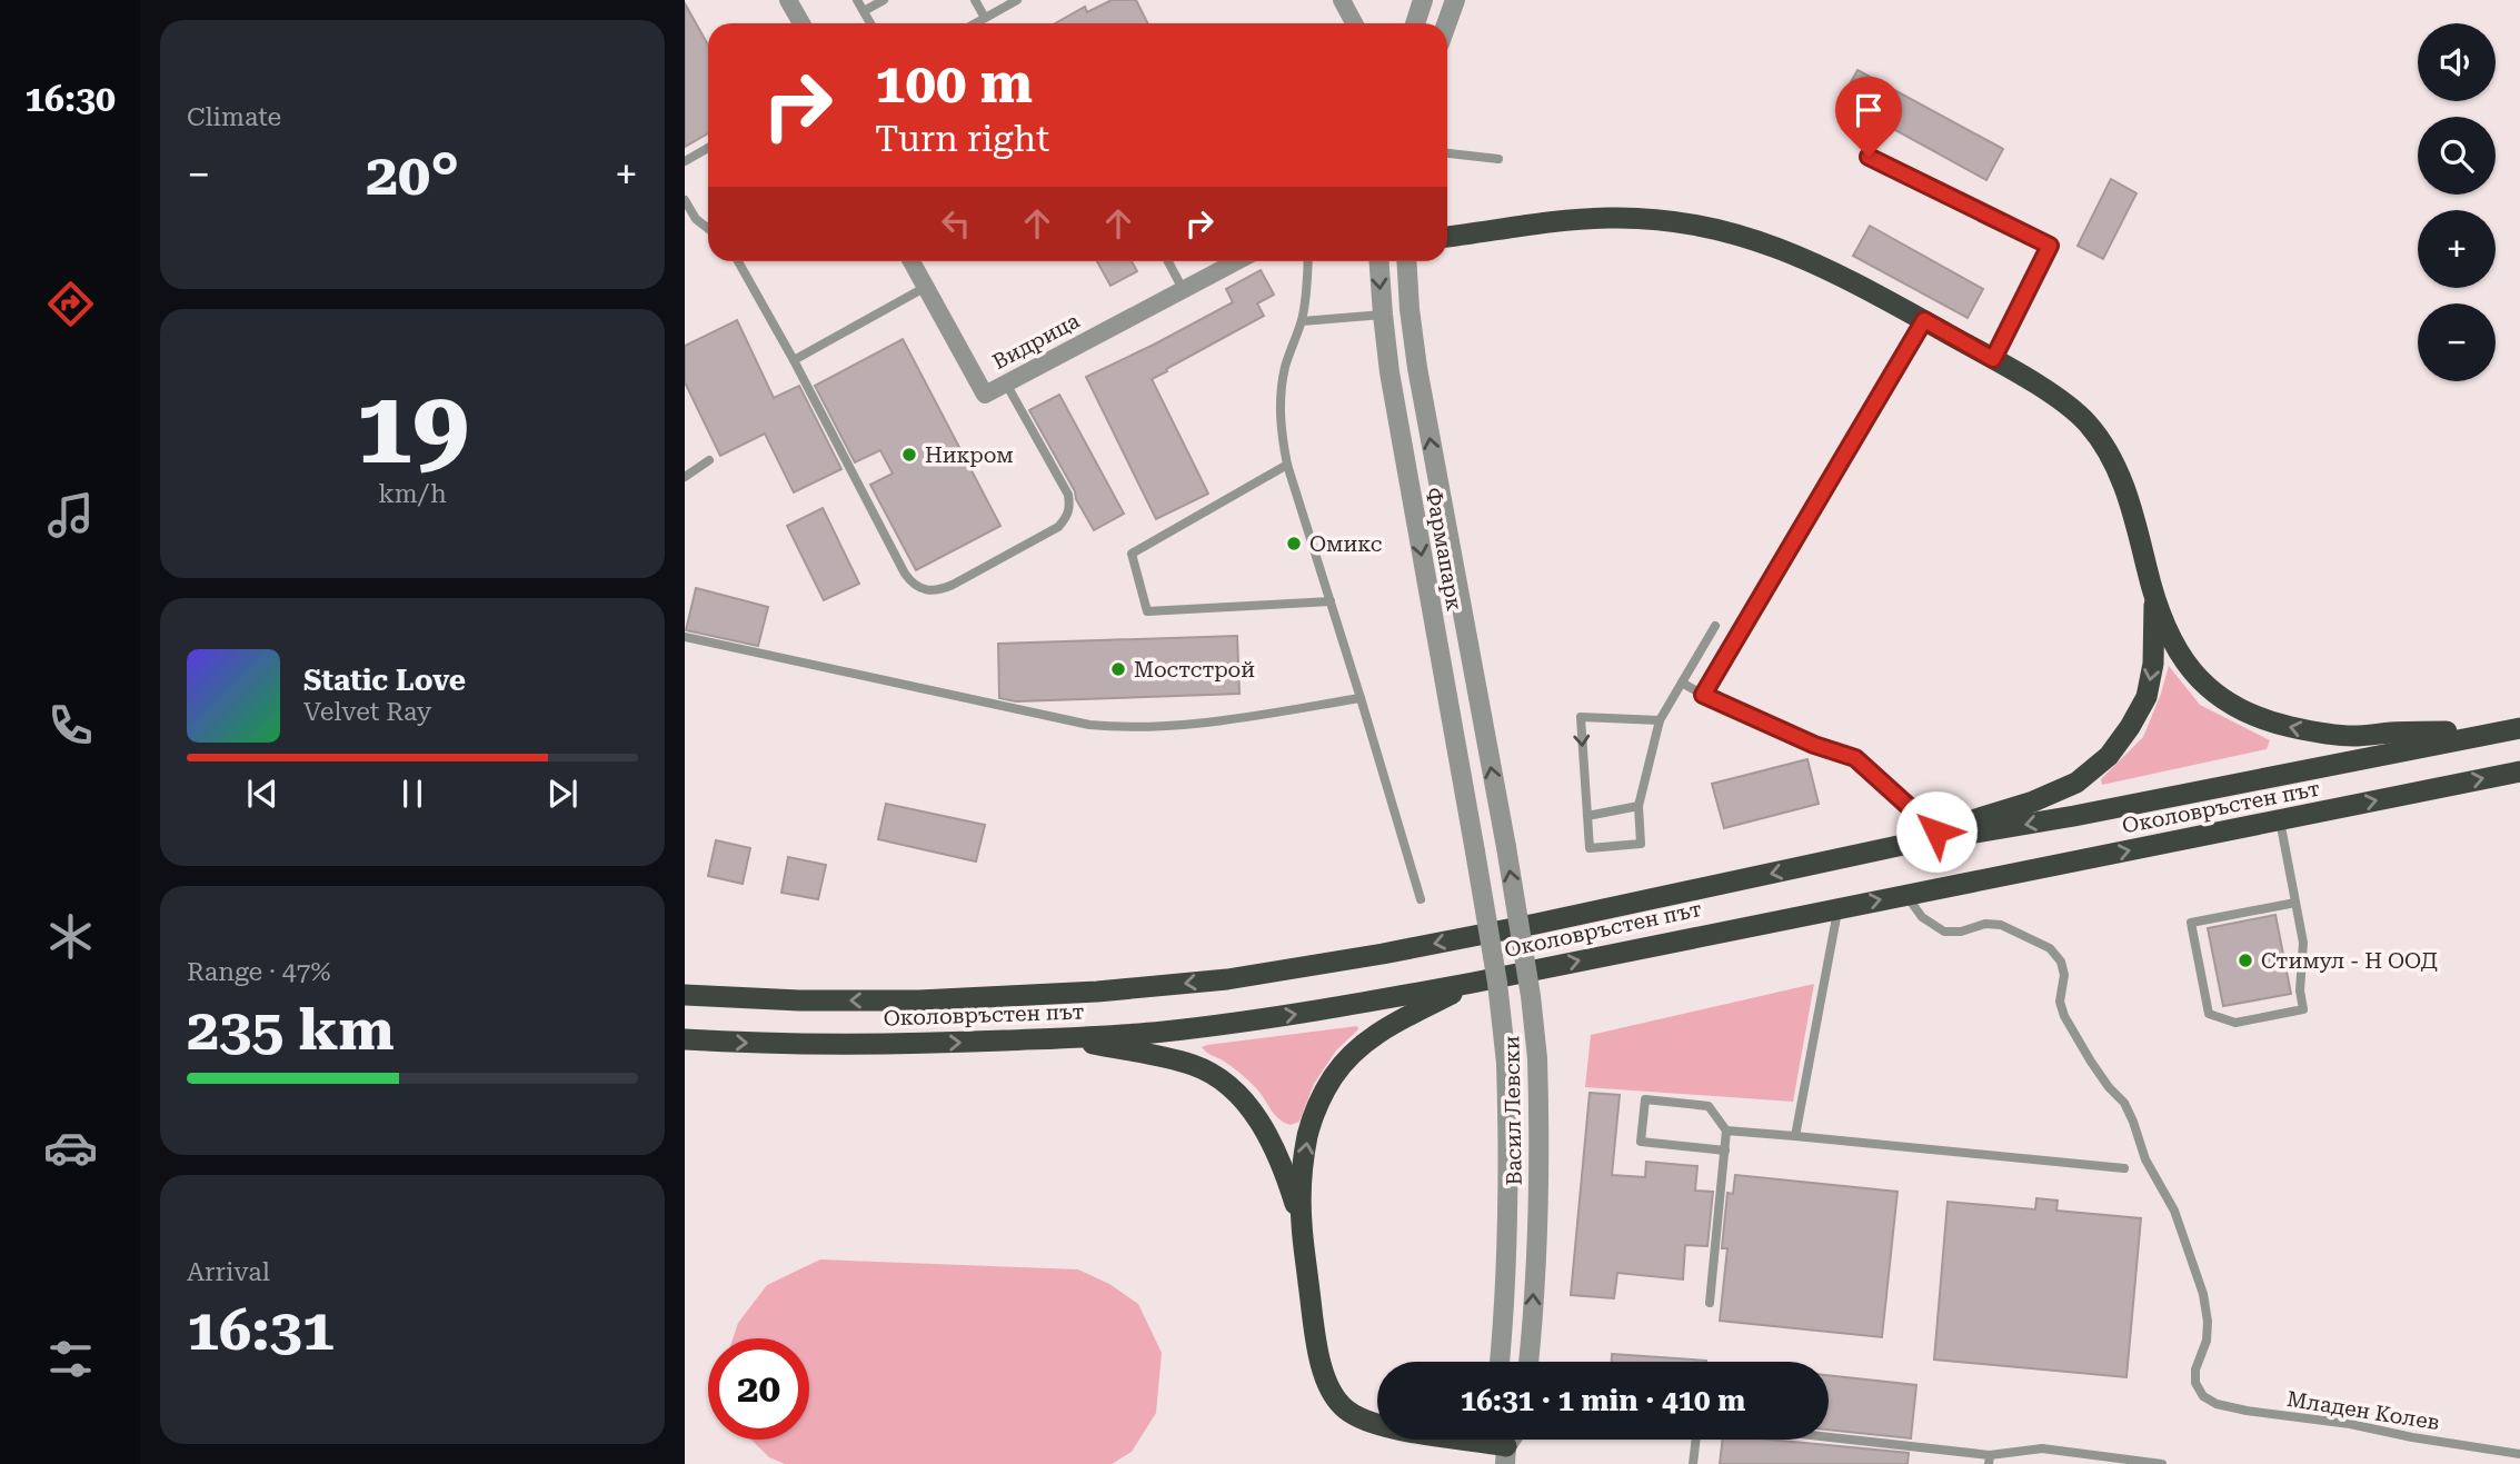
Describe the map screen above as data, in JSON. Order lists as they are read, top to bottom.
{
  "streets": {
    "highway": ["Околовръстен път"],
    "street": ["Видрица", "Фармапарк", "Васил Левски"],
    "lane": ["Младен Колев"]
  },
  "crossings": [
    ["Фармапарк", "Васил Левски"],
    ["Околовръстен път", "Младен Колев"]
  ],
  "places": [
    "Никром",
    "Омикс",
    "Мостстрой",
    "Стимул - Н ООД"
  ],
  "page": {
    "tabs": "16:30",
    "tile": [
      "Climate",
      ["19", "km/h"],
      ["Range · 47%", "235 km"],
      ["Arrival", "16:31"]
    ],
    "map_buttons": ["+", "−"],
    "turn": ["100 m", "Turn right"],
    "heat": ["−", "20°", "+"],
    "song": ["Static Love", "Velvet Ray"],
    "limit": "20",
    "trip": "16:31 · 1 min · 410 m"
  }
}
